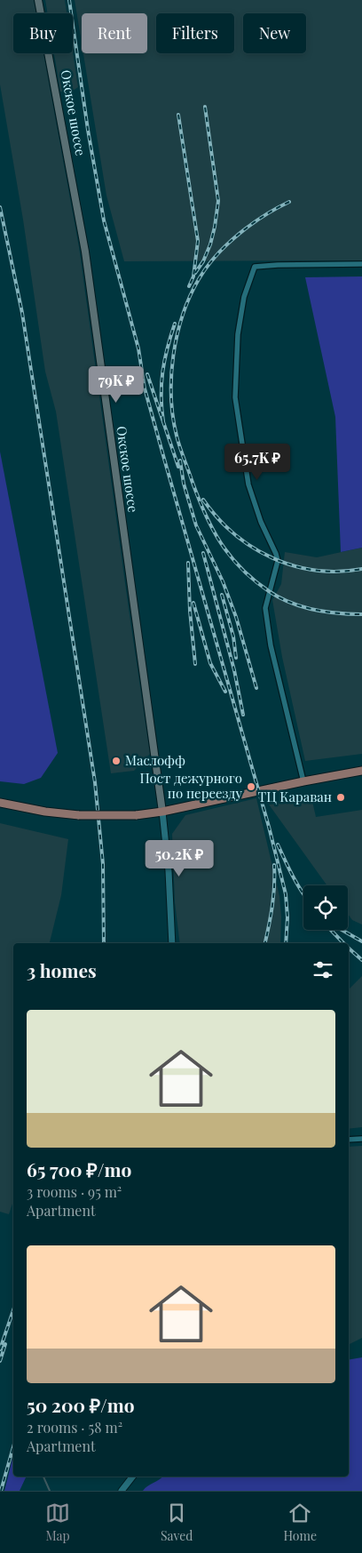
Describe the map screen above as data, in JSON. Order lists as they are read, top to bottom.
{
  "streets": {
    "main road": ["Окское шоссе"]
  },
  "places": ["Маслофф", "Пост дежурного по переезду", "ТЦ Караван"],
  "page": {
    "chip": [
      "Buy",
      "Rent",
      "Filters",
      "New"
    ],
    "price": ["79K ₽", "65.7K ₽", "50.2K ₽"],
    "heading": "3 homes",
    "list": [
      {
        "name": "65 700 ₽/mo",
        "note": "3 rooms · 95 m² · Apartment"
      },
      {
        "name": "50 200 ₽/mo",
        "note": "2 rooms · 58 m² · Apartment"
      }
    ],
    "tabs": ["Map", "Saved", "Home"]
  }
}
